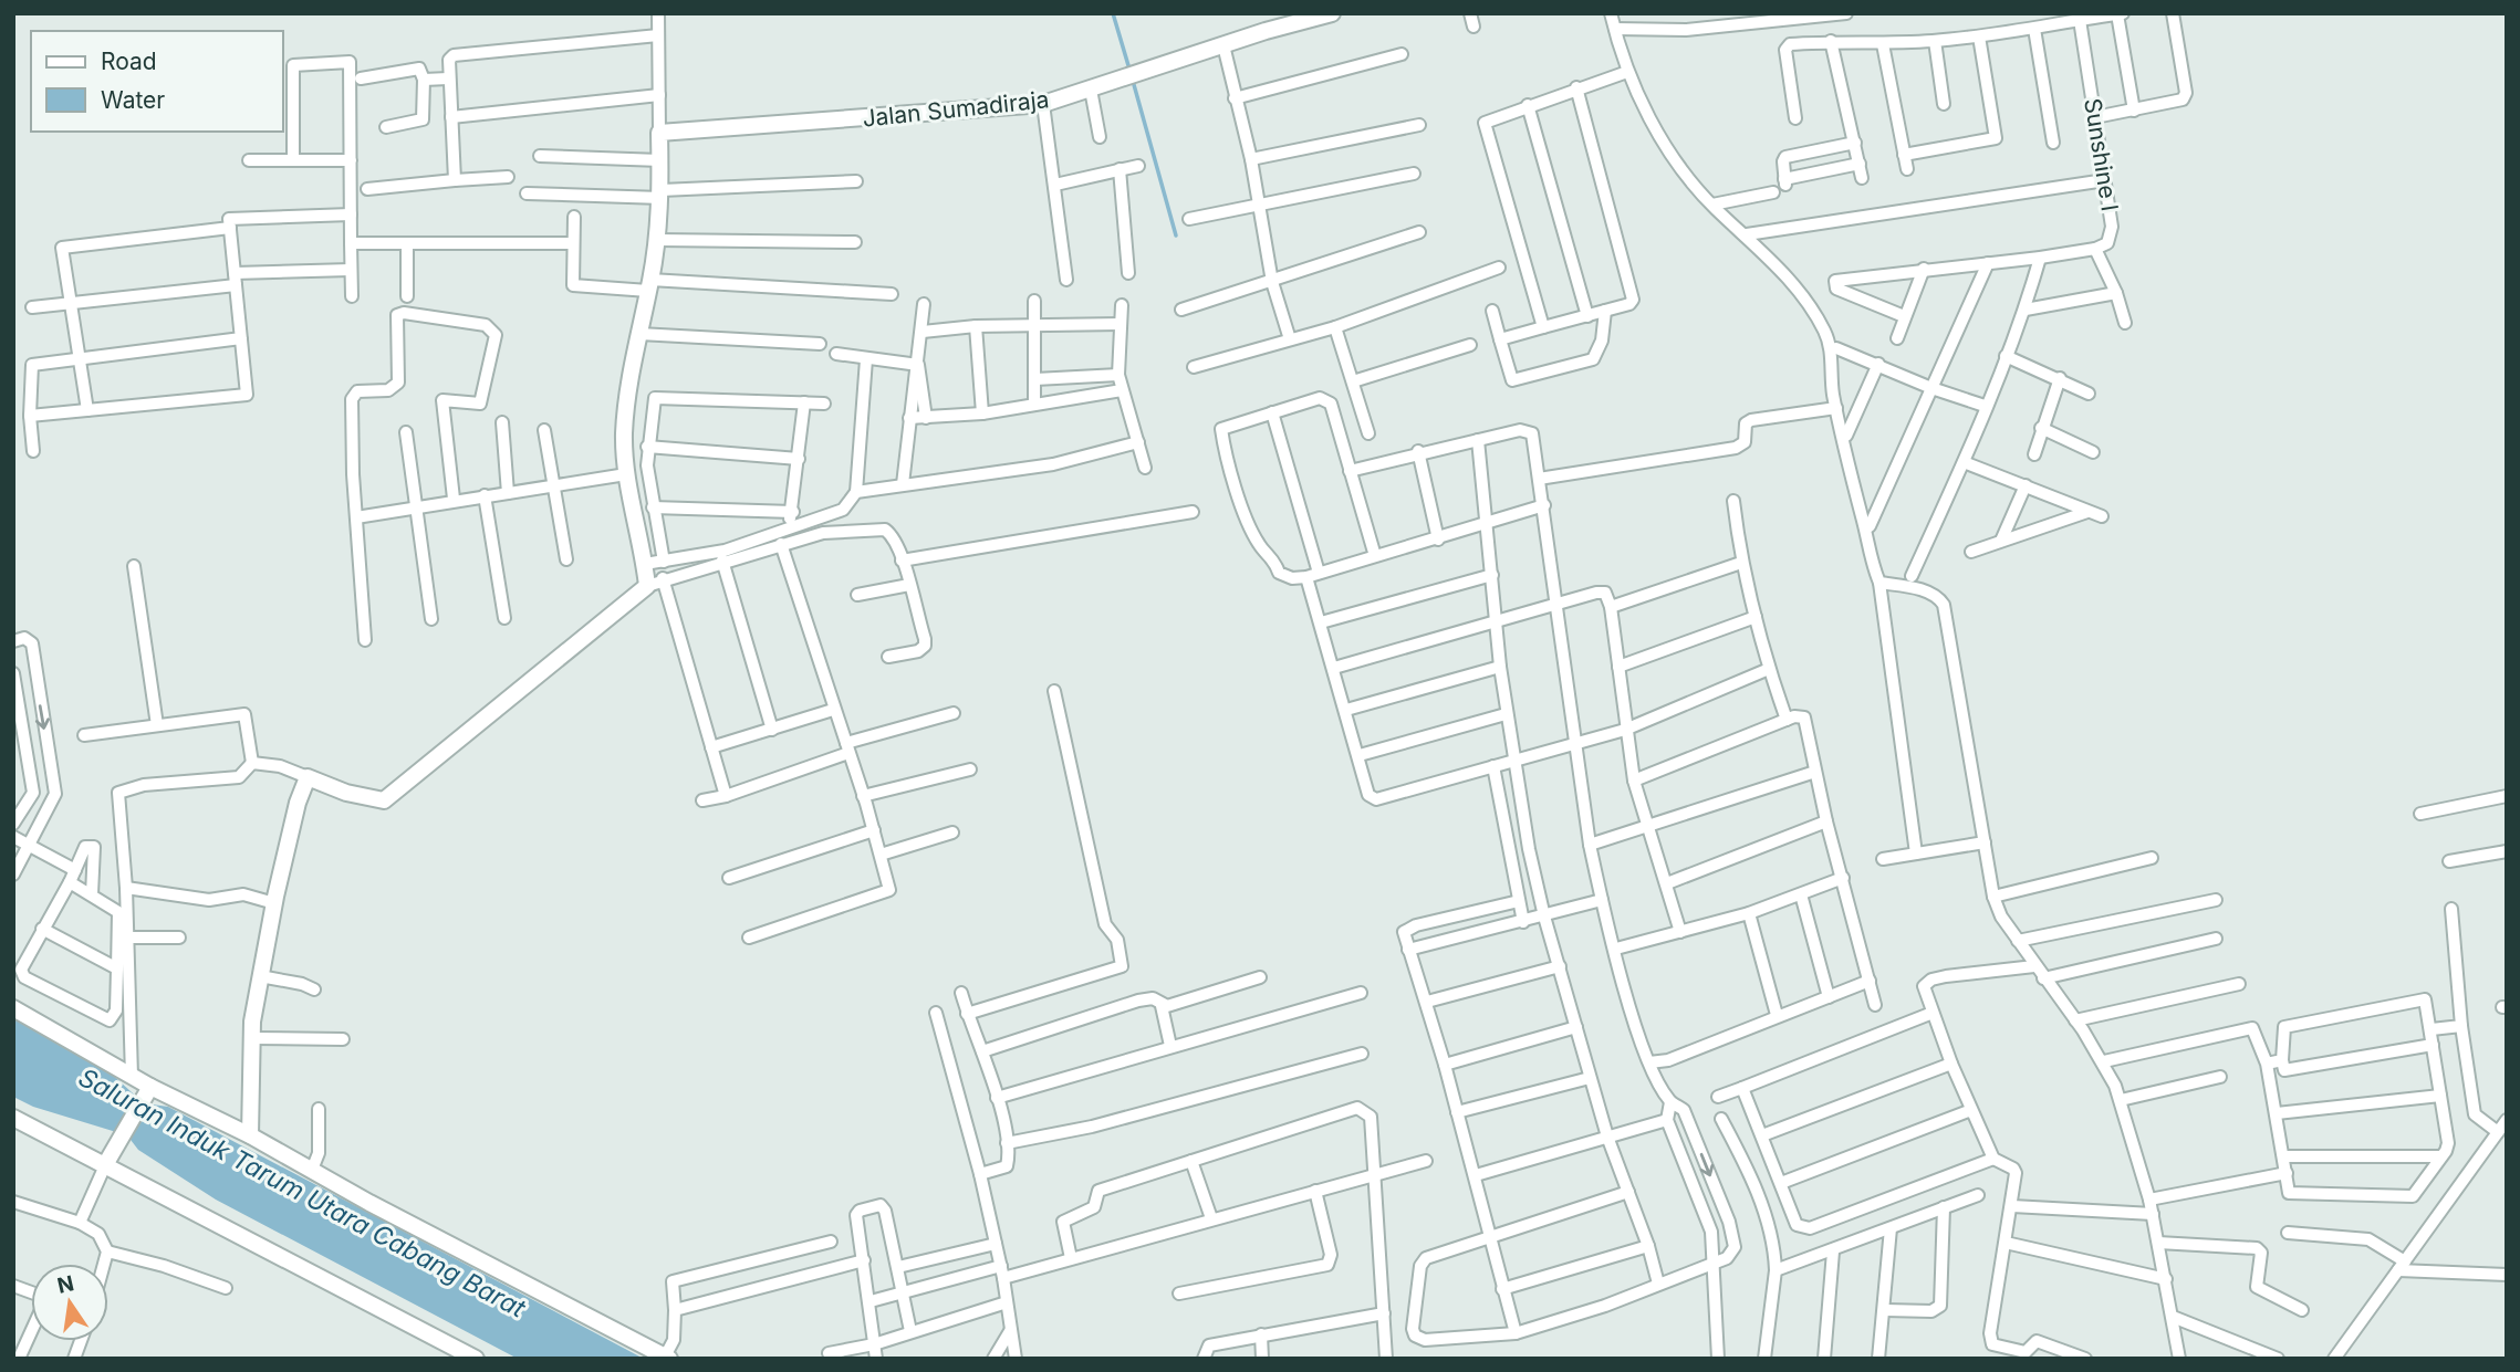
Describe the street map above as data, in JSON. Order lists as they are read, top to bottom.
{
  "streets": {
    "street": ["Jalan Sumadiraja", "Sunshine I"]
  },
  "water": ["Saluran Induk Tarum Utara Cabang Barat"],
  "legend": ["Road", "Water"],
  "north": "top"
}
